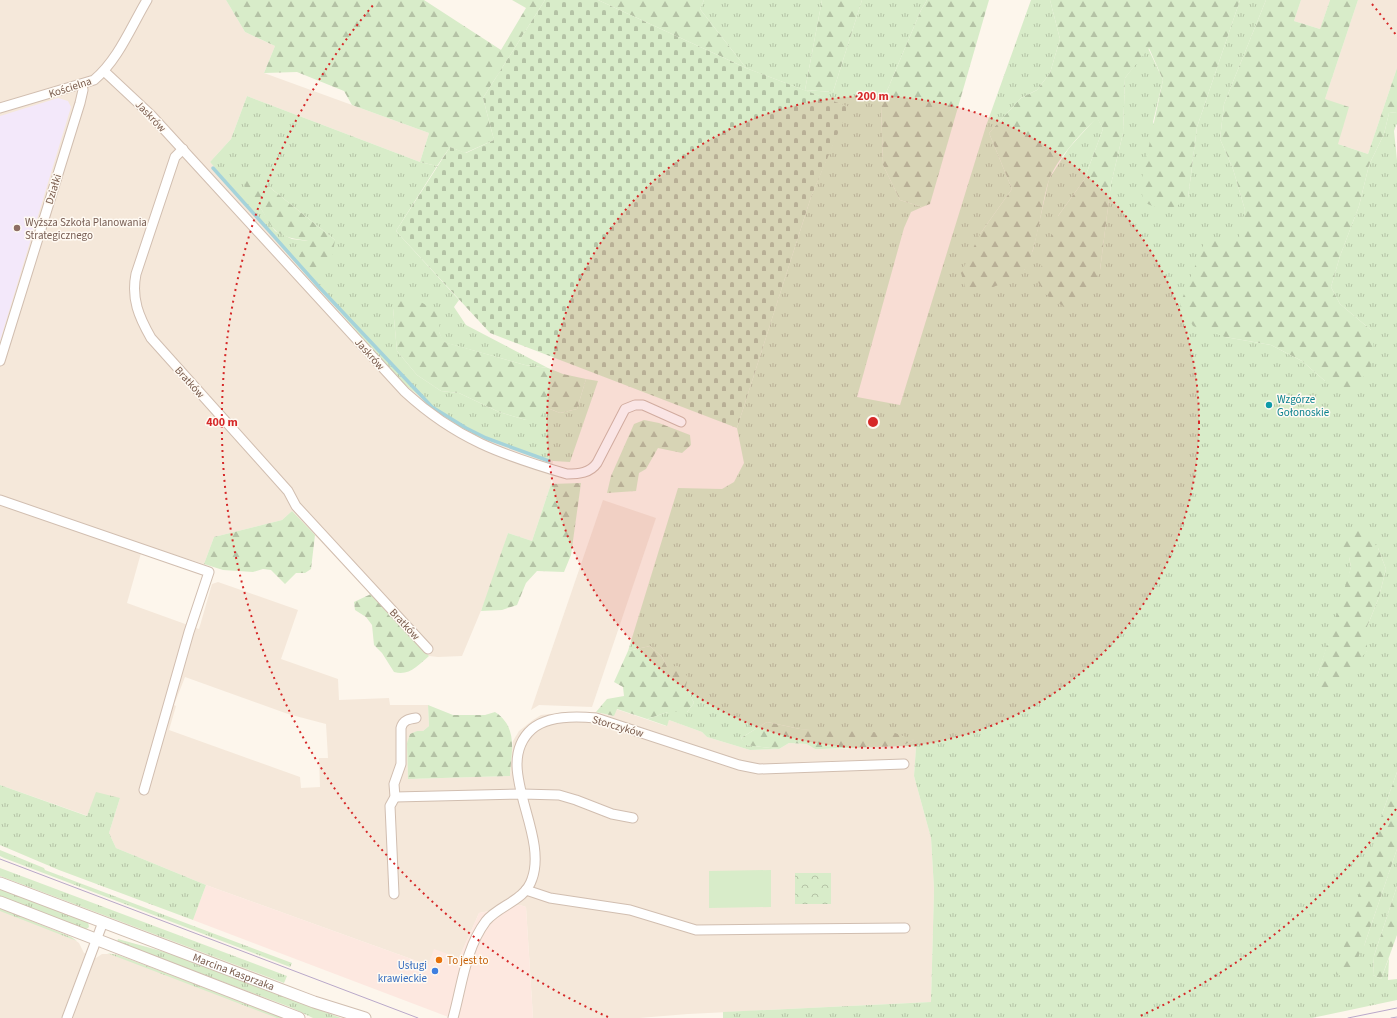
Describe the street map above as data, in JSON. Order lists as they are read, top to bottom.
{
  "streets": {
    "street": [
      "Kościelna",
      "Jaskrów",
      "Działki",
      "Bratków",
      "Storczyków",
      "Marcina Kasprzaka"
    ]
  },
  "crossings": [
    ["Kościelna", "Jaskrów"],
    ["Kościelna", "Działki"],
    ["Jaskrów", "Bratków"]
  ],
  "places": [
    "Wyższa Szkoła Planowania Strategicznego",
    "Wzgórze Gołonoskie",
    "To jest to",
    "Usługi krawieckie"
  ],
  "rings": ["200 m", "400 m"]
}
